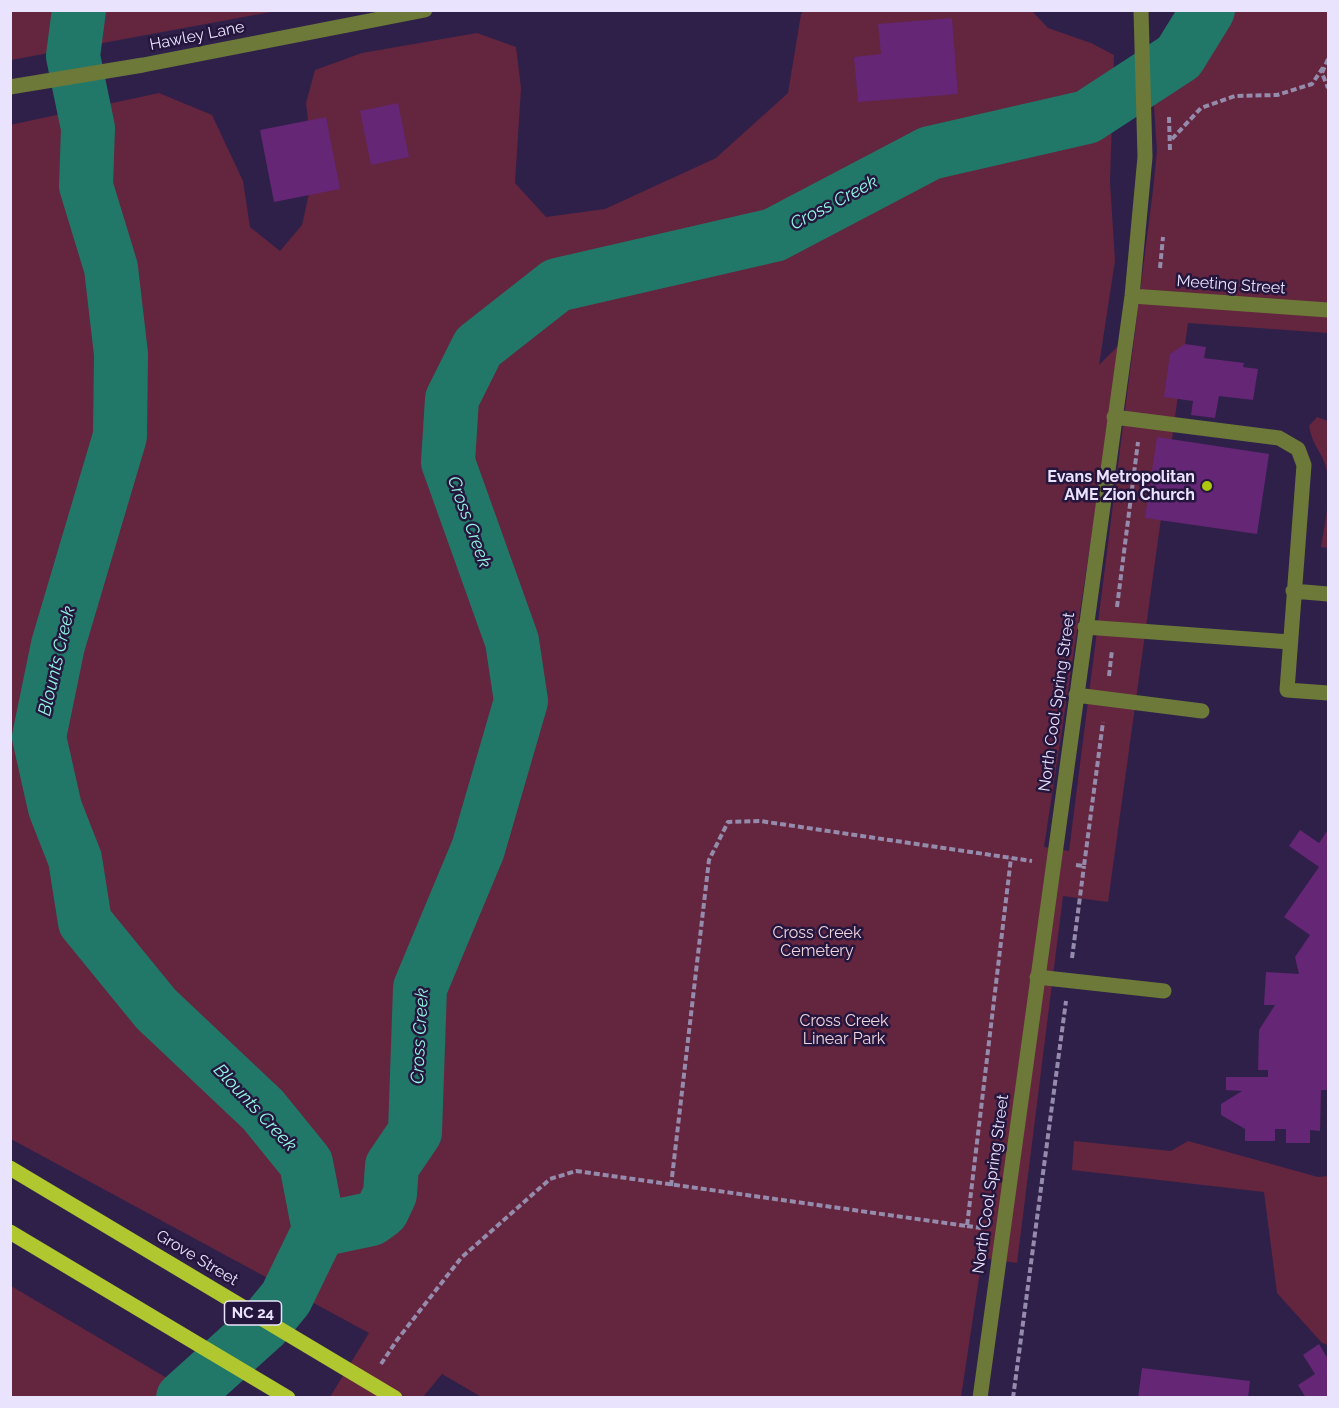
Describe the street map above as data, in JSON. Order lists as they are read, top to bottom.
{
  "streets": {
    "main road": ["Grove Street", "NC 24"],
    "street": ["Hawley Lane", "Meeting Street", "North Cool Spring Street"]
  },
  "crossings": [
    ["Meeting Street", "North Cool Spring Street"]
  ],
  "water": ["Cross Creek", "Blounts Creek"],
  "parks": ["Cross Creek Cemetery", "Cross Creek Linear Park"],
  "places": ["Evans Metropolitan AME Zion Church"]
}
